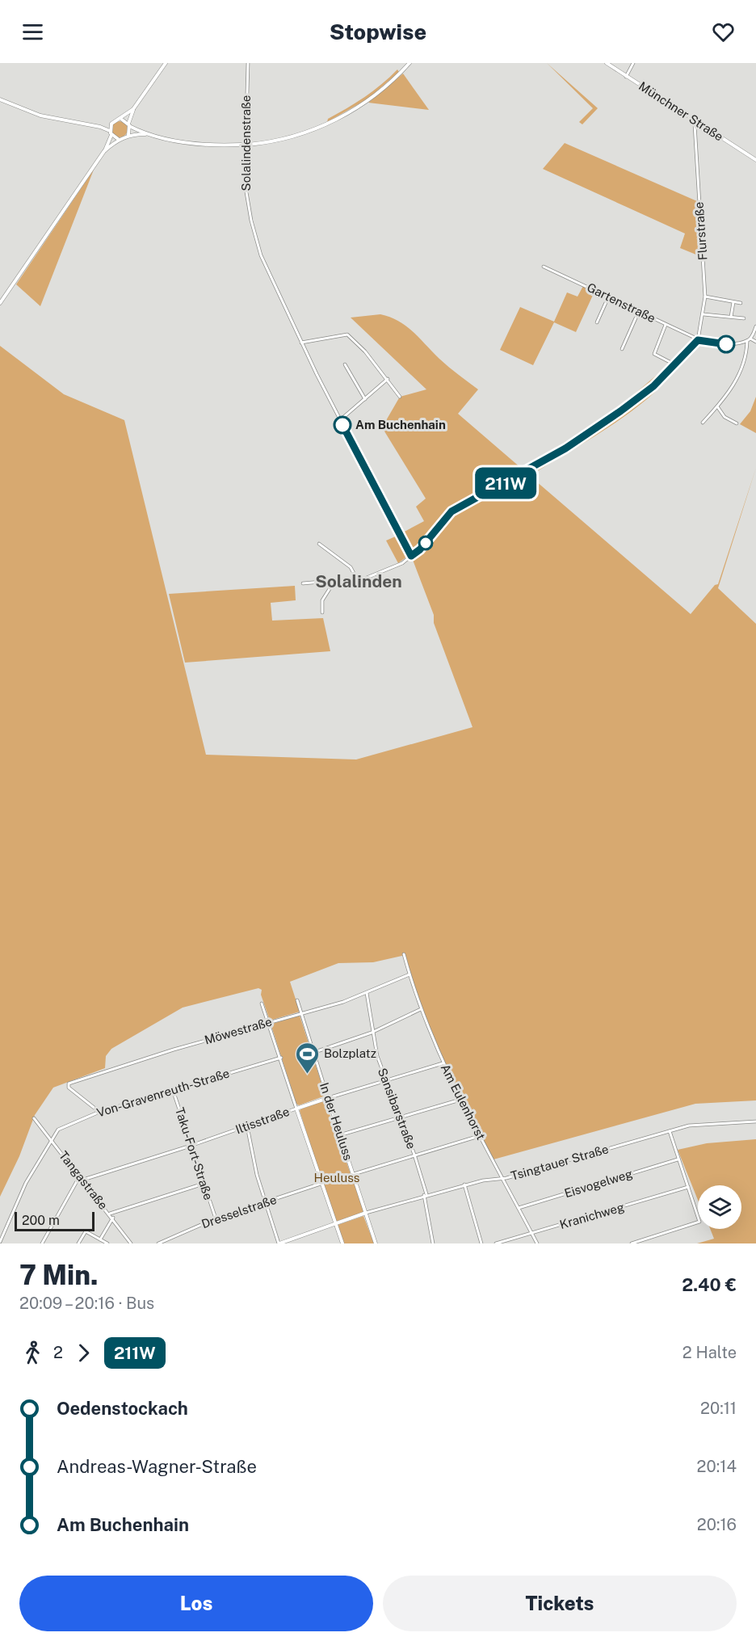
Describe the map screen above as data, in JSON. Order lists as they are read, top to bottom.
{
  "streets": {
    "main road": ["Münchner Straße", "Iltisstraße", "In der Heuluss"],
    "street": [
      "Solalindenstraße",
      "Flurstraße",
      "Gartenstraße",
      "Möwestraße",
      "Von-Gravenreuth-Straße",
      "Am Eulenhorst",
      "Sansibarstraße",
      "Taku-Fort-Straße",
      "Tsingtauer Straße",
      "Tangastraße",
      "Eisvogelweg",
      "Dresselstraße",
      "Kranichweg"
    ]
  },
  "crossings": [
    ["Münchner Straße", "Flurstraße"],
    ["Flurstraße", "Gartenstraße"],
    ["Möwestraße", "Von-Gravenreuth-Straße"],
    ["Möwestraße", "Am Eulenhorst"],
    ["Möwestraße", "Sansibarstraße"],
    ["Möwestraße", "In der Heuluss"],
    ["Von-Gravenreuth-Straße", "Taku-Fort-Straße"],
    ["Von-Gravenreuth-Straße", "Tangastraße"],
    ["Am Eulenhorst", "Iltisstraße"],
    ["Am Eulenhorst", "Tsingtauer Straße"],
    ["Am Eulenhorst", "Eisvogelweg"],
    ["Am Eulenhorst", "Kranichweg"],
    ["Sansibarstraße", "Iltisstraße"],
    ["Sansibarstraße", "Tsingtauer Straße"],
    ["Iltisstraße", "In der Heuluss"],
    ["Iltisstraße", "Taku-Fort-Straße"],
    ["Iltisstraße", "Tangastraße"],
    ["In der Heuluss", "Tsingtauer Straße"],
    ["Taku-Fort-Straße", "Dresselstraße"]
  ],
  "districts": ["Solalinden"],
  "parks": ["Heuluss"],
  "places": {
    "other": ["Am Buchenhain"],
    "sports": ["Bolzplatz"]
  },
  "lines": ["bus line 211W"],
  "scale_bar": "200 m",
  "page": {
    "header": "Stopwise",
    "on_map": "211W",
    "scale": "200 m",
    "heading": ["7 Min.", "20:09 – 20:16 · Bus", "2.40 €"],
    "legs": ["2", "211W", "2 Halte"],
    "list": [
      {
        "name": "Oedenstockach",
        "value": "20:11"
      },
      {
        "name": "Andreas-Wagner-Straße",
        "value": "20:14"
      },
      {
        "name": "Am Buchenhain",
        "value": "20:16"
      }
    ],
    "buttons": ["Los", "Tickets"]
  }
}
